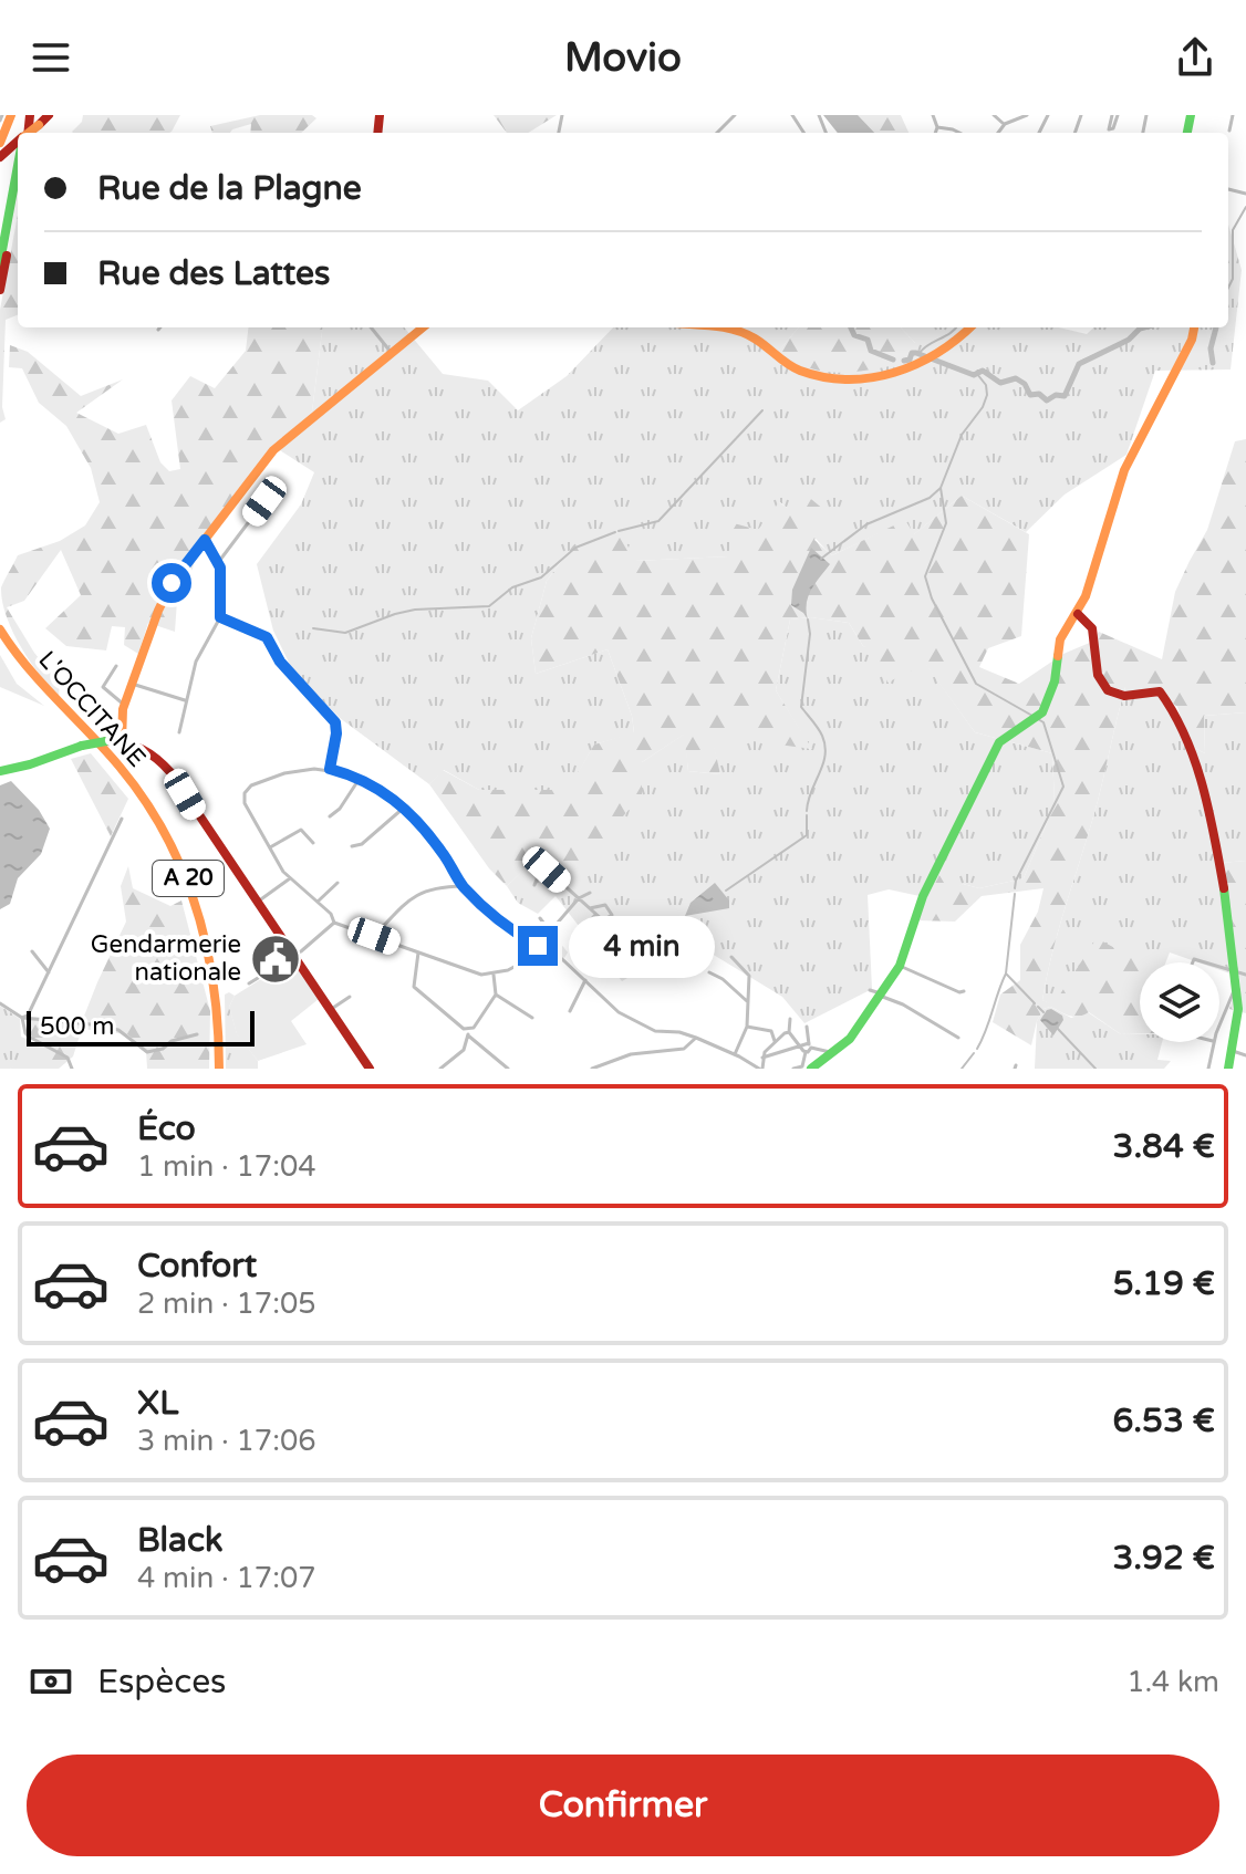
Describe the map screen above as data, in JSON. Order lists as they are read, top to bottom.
{
  "streets": {
    "main road": ["L'OCCITANE", "A 20"]
  },
  "places": {
    "public building": ["Gendarmerie nationale"]
  },
  "scale_bar": "500 m",
  "page": {
    "header": "Movio",
    "banner": ["Rue de la Plagne", "Rue des Lattes"],
    "bubble": "4 min",
    "scale": "500 m",
    "list": [
      {
        "name": "Éco",
        "note": "1 min · 17:04",
        "value": "3.84 €"
      },
      {
        "name": "Confort",
        "note": "2 min · 17:05",
        "value": "5.19 €"
      },
      {
        "name": "XL",
        "note": "3 min · 17:06",
        "value": "6.53 €"
      },
      {
        "name": "Black",
        "note": "4 min · 17:07",
        "value": "3.92 €"
      }
    ],
    "pay": ["Espèces", "1.4 km"],
    "buttons": "Confirmer"
  }
}
